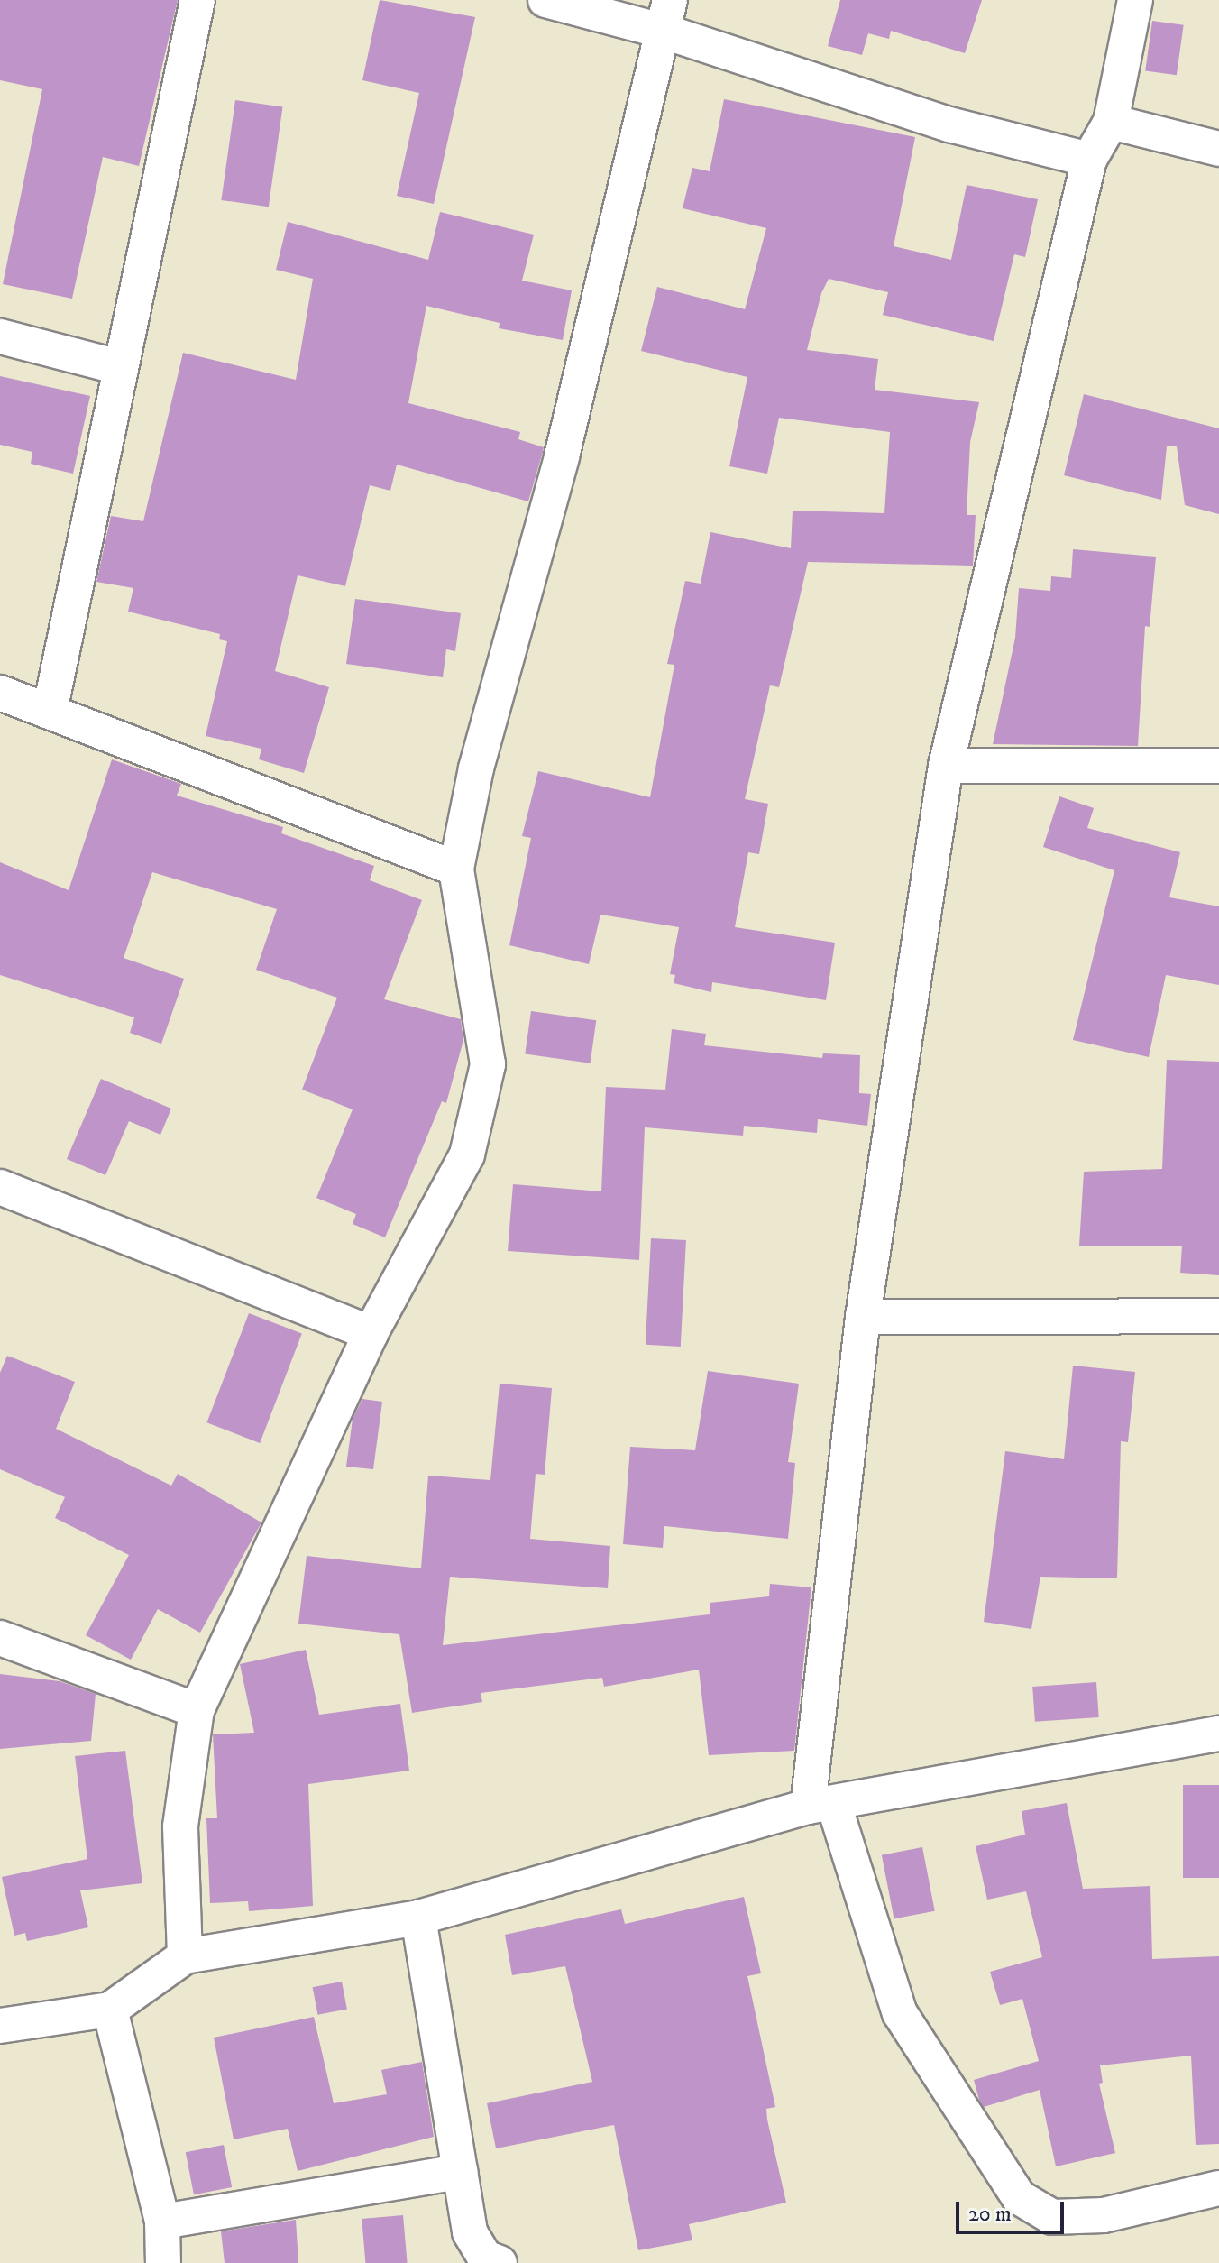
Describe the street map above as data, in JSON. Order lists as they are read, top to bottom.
{
  "scale_bar": "20 m"
}
